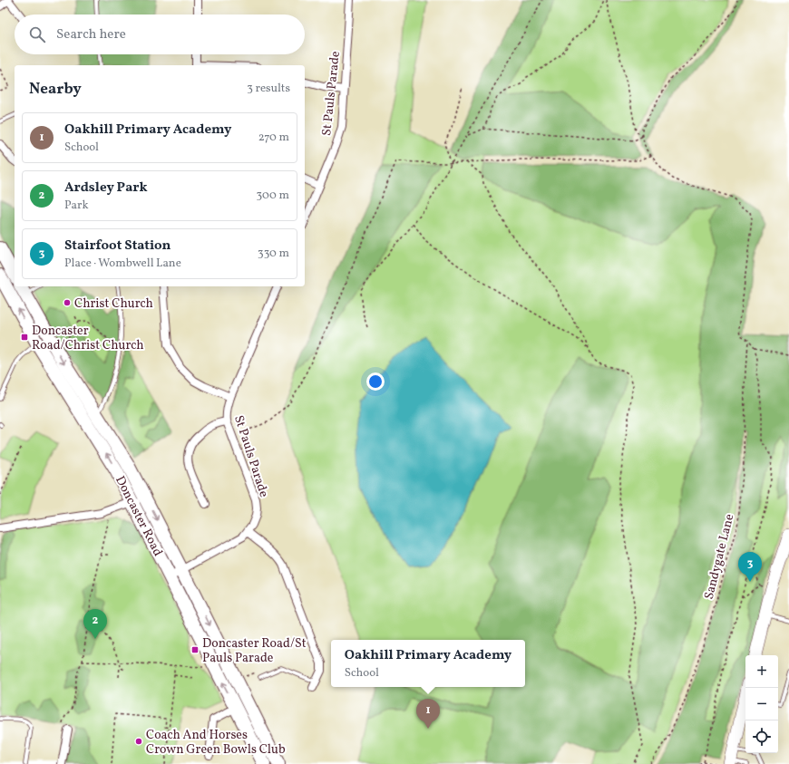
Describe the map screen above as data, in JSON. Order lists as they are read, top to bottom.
{
  "streets": {
    "highway": ["Doncaster Road"],
    "street": ["St Pauls Parade"],
    "path": ["Sandygate Lane"]
  },
  "crossings": [
    ["St Pauls Parade", "Doncaster Road"]
  ],
  "places": {
    "other": ["Christ Church", "Coach And Horses Crown Green Bowls Club"],
    "transit": ["Doncaster Road/Christ Church", "Doncaster Road/St Pauls Parade"]
  },
  "page": {
    "search": "Search here",
    "heading": ["Nearby", "3 results"],
    "list": [
      {
        "mark": "1",
        "name": "Oakhill Primary Academy",
        "note": "School",
        "value": "270 m"
      },
      {
        "mark": "2",
        "name": "Ardsley Park",
        "note": "Park",
        "value": "300 m"
      },
      {
        "mark": "3",
        "name": "Stairfoot Station",
        "note": "Place · Wombwell Lane",
        "value": "330 m"
      }
    ],
    "pins": ["3", "2", "1"],
    "popup": ["Oakhill Primary Academy", "School"],
    "map_buttons": ["+", "−"]
  }
}
